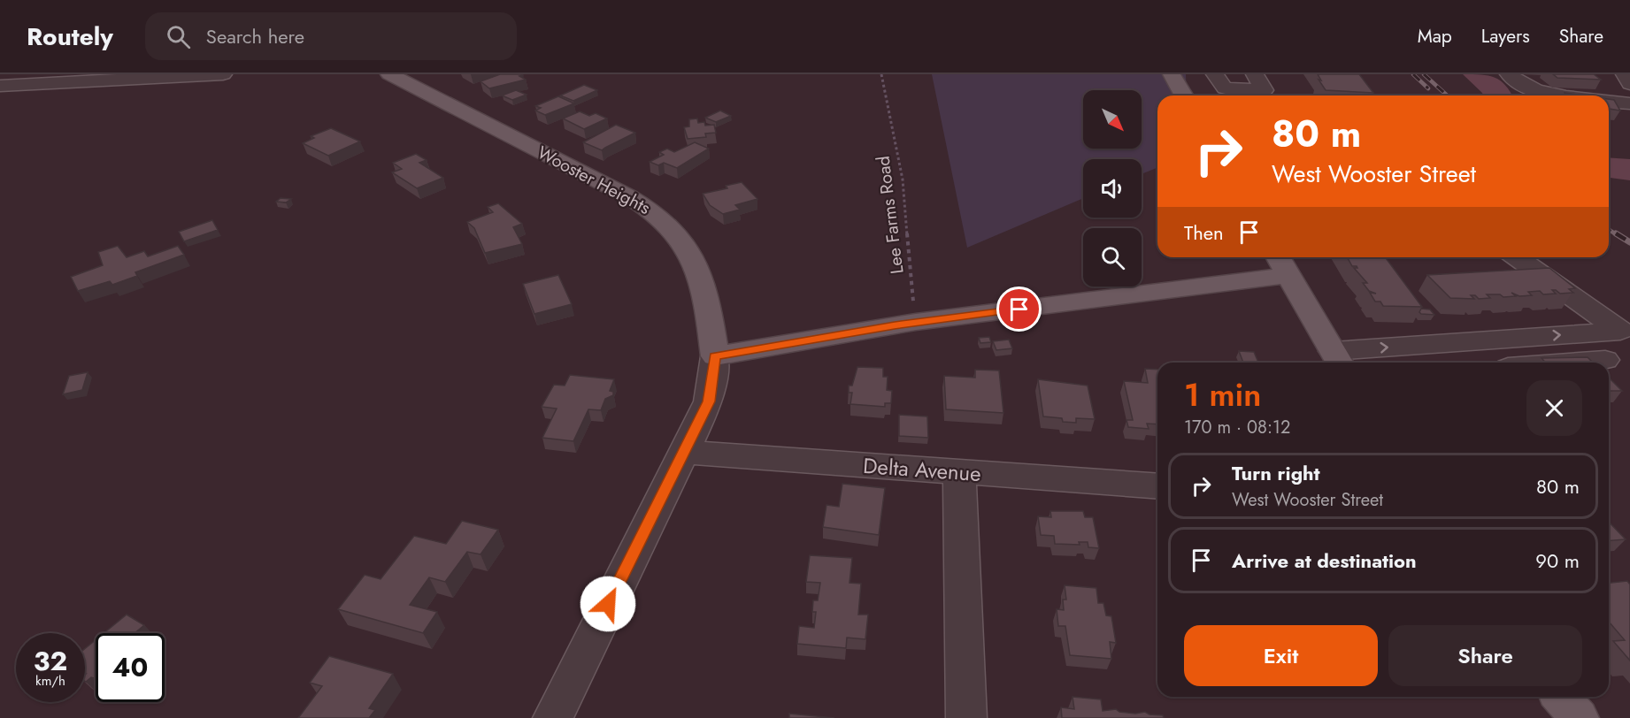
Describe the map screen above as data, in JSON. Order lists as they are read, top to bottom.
{
  "streets": {
    "main road": ["Wooster Heights"],
    "street": ["Delta Avenue"],
    "path": ["Lee Farms Road"]
  },
  "north": "bottom right",
  "page": {
    "header": "Routely",
    "search": "Search here",
    "nav": ["Map", "Layers", "Share"],
    "turn": ["80 m", "West Wooster Street"],
    "then": "Then",
    "heading": ["1 min", "170 m · 08:12"],
    "list": [
      {
        "name": "Turn right",
        "note": "West Wooster Street",
        "value": "80 m"
      },
      {
        "name": "Arrive at destination",
        "value": "90 m"
      }
    ],
    "buttons": ["Exit", "Share"],
    "speed": "32 km/h",
    "limit": "40"
  }
}
